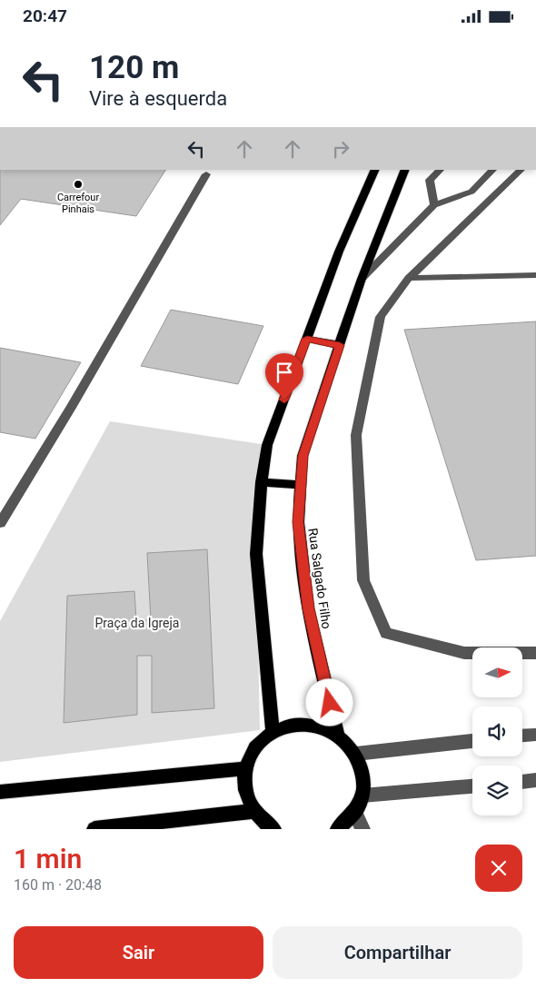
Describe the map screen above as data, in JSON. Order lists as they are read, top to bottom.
{
  "streets": {
    "main road": ["Rua Salgado Filho"]
  },
  "parks": ["Praça da Igreja"],
  "places": ["Carrefour Pinhais"],
  "north": "right",
  "page": {
    "status": "20:47",
    "turn": ["120 m", "Vire à esquerda"],
    "heading": ["1 min", "160 m · 20:48"],
    "buttons": ["Sair", "Compartilhar"]
  }
}
